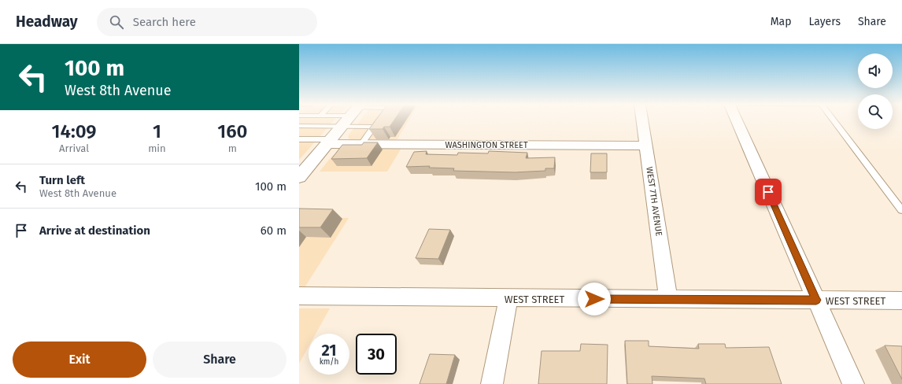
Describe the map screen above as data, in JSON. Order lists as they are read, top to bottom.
{
  "streets": {
    "street": ["WASHINGTON STREET", "WEST 7TH AVENUE", "WEST STREET"]
  },
  "crossings": [
    ["WASHINGTON STREET", "WEST 7TH AVENUE"],
    ["WEST 7TH AVENUE", "WEST STREET"]
  ],
  "page": {
    "header": "Headway",
    "search": "Search here",
    "nav": ["Map", "Layers", "Share"],
    "turn": ["100 m", "West 8th Avenue"],
    "eta": [
      "14:09",
      "Arrival",
      "1",
      "min",
      "160",
      "m"
    ],
    "list": [
      {
        "name": "Turn left",
        "note": "West 8th Avenue",
        "value": "100 m"
      },
      {
        "name": "Arrive at destination",
        "value": "60 m"
      }
    ],
    "speed": "21 km/h",
    "limit": "30",
    "buttons": ["Exit", "Share"]
  }
}
